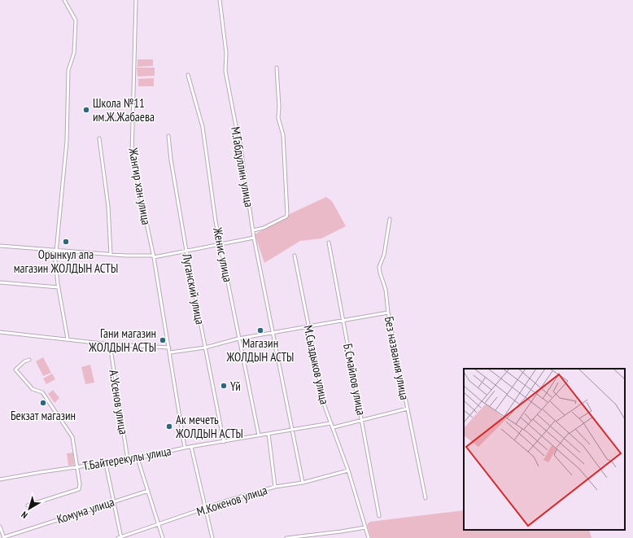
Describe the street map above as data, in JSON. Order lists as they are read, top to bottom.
{
  "streets": {
    "street": [
      "М.Габдуллин улица",
      "Жангир хан улица",
      "Женис улица",
      "Луганский улица",
      "Без названия улица",
      "М.Сыздыков улица",
      "Б.Смайлов улица",
      "А.Усенов улица",
      "Т.Байтерекулы улица",
      "М.Кокенов улица",
      "Комуна улица"
    ]
  },
  "crossings": [
    ["М.Габдуллин улица", "Т.Байтерекулы улица"],
    ["М.Габдуллин улица", "М.Кокенов улица"],
    ["Жангир хан улица", "Т.Байтерекулы улица"],
    ["Женис улица", "Т.Байтерекулы улица"],
    ["Луганский улица", "Т.Байтерекулы улица"],
    ["М.Сыздыков улица", "Т.Байтерекулы улица"],
    ["М.Сыздыков улица", "М.Кокенов улица"],
    ["А.Усенов улица", "Т.Байтерекулы улица"]
  ],
  "places": [
    "Школа №11 им.Ж.Жабаева",
    "Орынкул апа магазин ЖОЛДЫН АСТЫ",
    "Магазин ЖОЛДЫН АСТЫ",
    "Гани магазин ЖОЛДЫН АСТЫ",
    "Үй",
    "Бекзат магазин",
    "Ак мечеть ЖОЛДЫН АСТЫ"
  ],
  "north": "bottom left"
}
